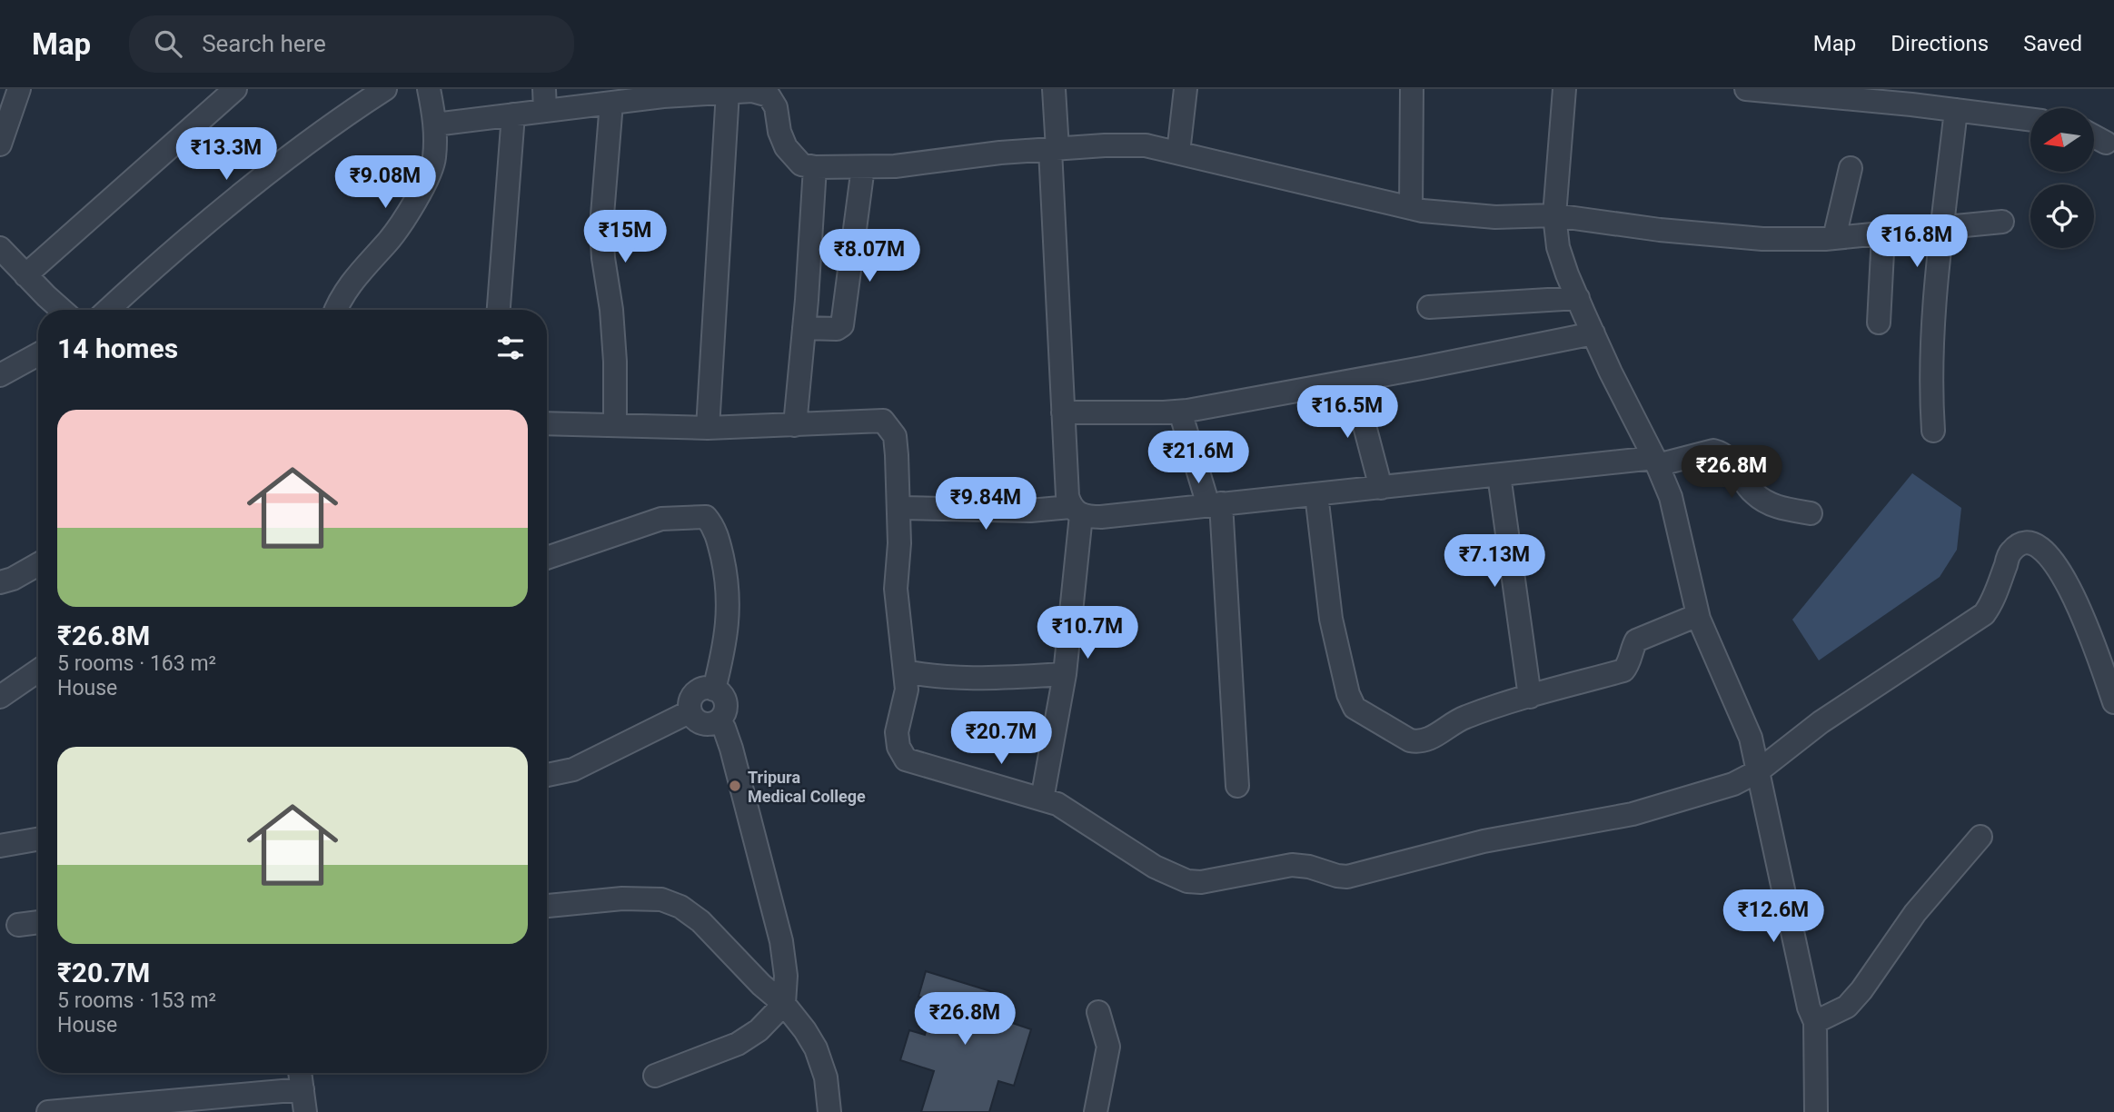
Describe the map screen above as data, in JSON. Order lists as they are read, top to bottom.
{
  "places": ["Tripura Medical College"],
  "north": "left",
  "page": {
    "header": "Map",
    "search": "Search here",
    "nav": ["Map", "Directions", "Saved"],
    "price": [
      "₹13.3M",
      "₹9.08M",
      "₹15M",
      "₹16.8M",
      "₹8.07M",
      "₹16.5M",
      "₹21.6M",
      "₹26.8M",
      "₹9.84M",
      "₹7.13M",
      "₹10.7M",
      "₹20.7M",
      "₹12.6M",
      "₹26.8M"
    ],
    "heading": "14 homes",
    "list": [
      {
        "name": "₹26.8M",
        "note": "5 rooms · 163 m² · House"
      },
      {
        "name": "₹20.7M",
        "note": "5 rooms · 153 m² · House"
      }
    ]
  }
}
